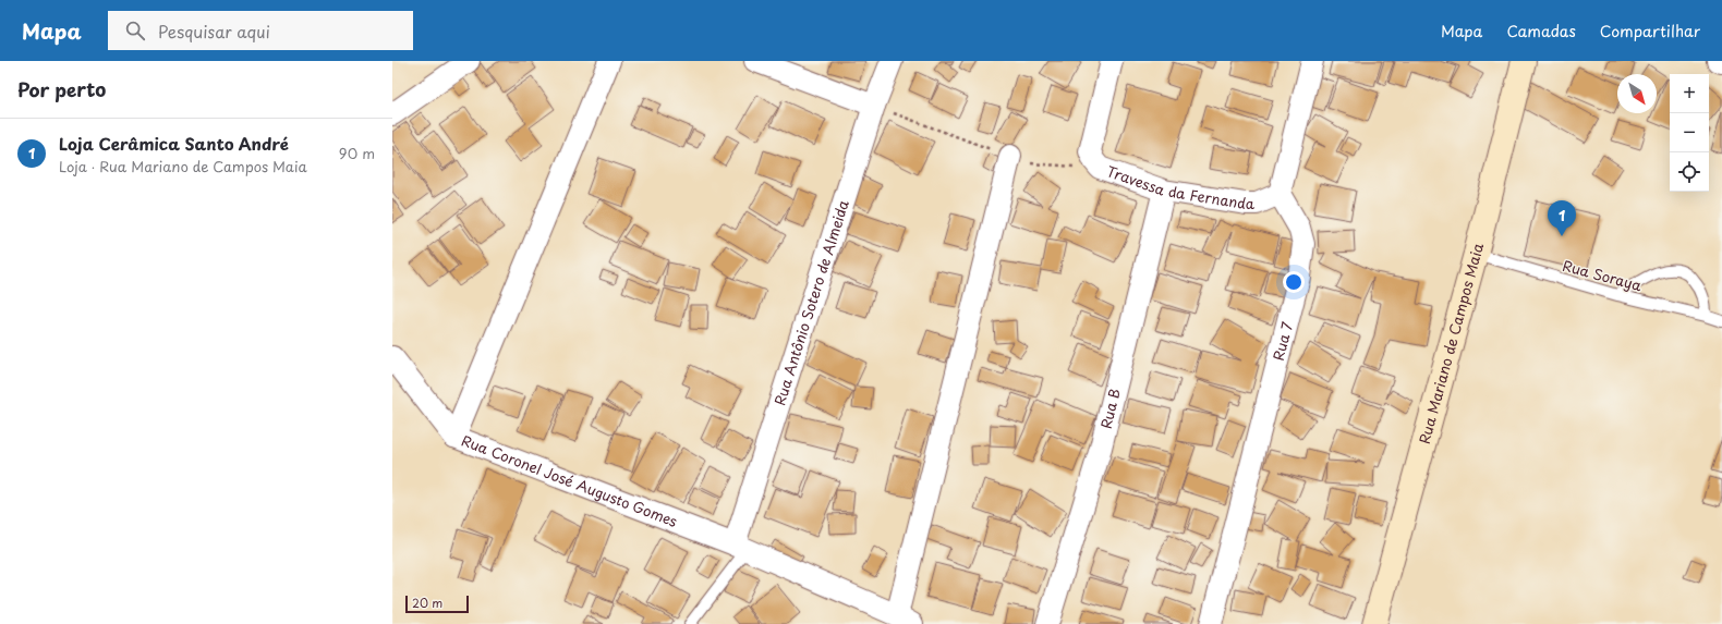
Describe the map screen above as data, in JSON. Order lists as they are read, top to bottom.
{
  "streets": {
    "street": [
      "Travessa da Fernanda",
      "Rua Antônio Sotero de Almeida",
      "Rua 7",
      "Rua Mariano de Campos Maia",
      "Rua B",
      "Rua Coronel José Augusto Gomes"
    ],
    "lane": ["Rua Soraya"]
  },
  "crossings": [
    ["Travessa da Fernanda", "Rua 7"],
    ["Travessa da Fernanda", "Rua B"],
    ["Rua Soraya", "Rua Mariano de Campos Maia"],
    ["Rua Antônio Sotero de Almeida", "Rua Coronel José Augusto Gomes"]
  ],
  "scale_bar": "20 m",
  "north": "bottom right",
  "page": {
    "header": "Mapa",
    "search": "Pesquisar aqui",
    "nav": ["Mapa", "Camadas", "Compartilhar"],
    "heading": "Por perto",
    "map_buttons": ["+", "−"],
    "list": [
      {
        "mark": "1",
        "name": "Loja Cerâmica Santo André",
        "note": "Loja · Rua Mariano de Campos Maia",
        "value": "90 m"
      }
    ],
    "pins": "1",
    "scale": "20 m"
  }
}
